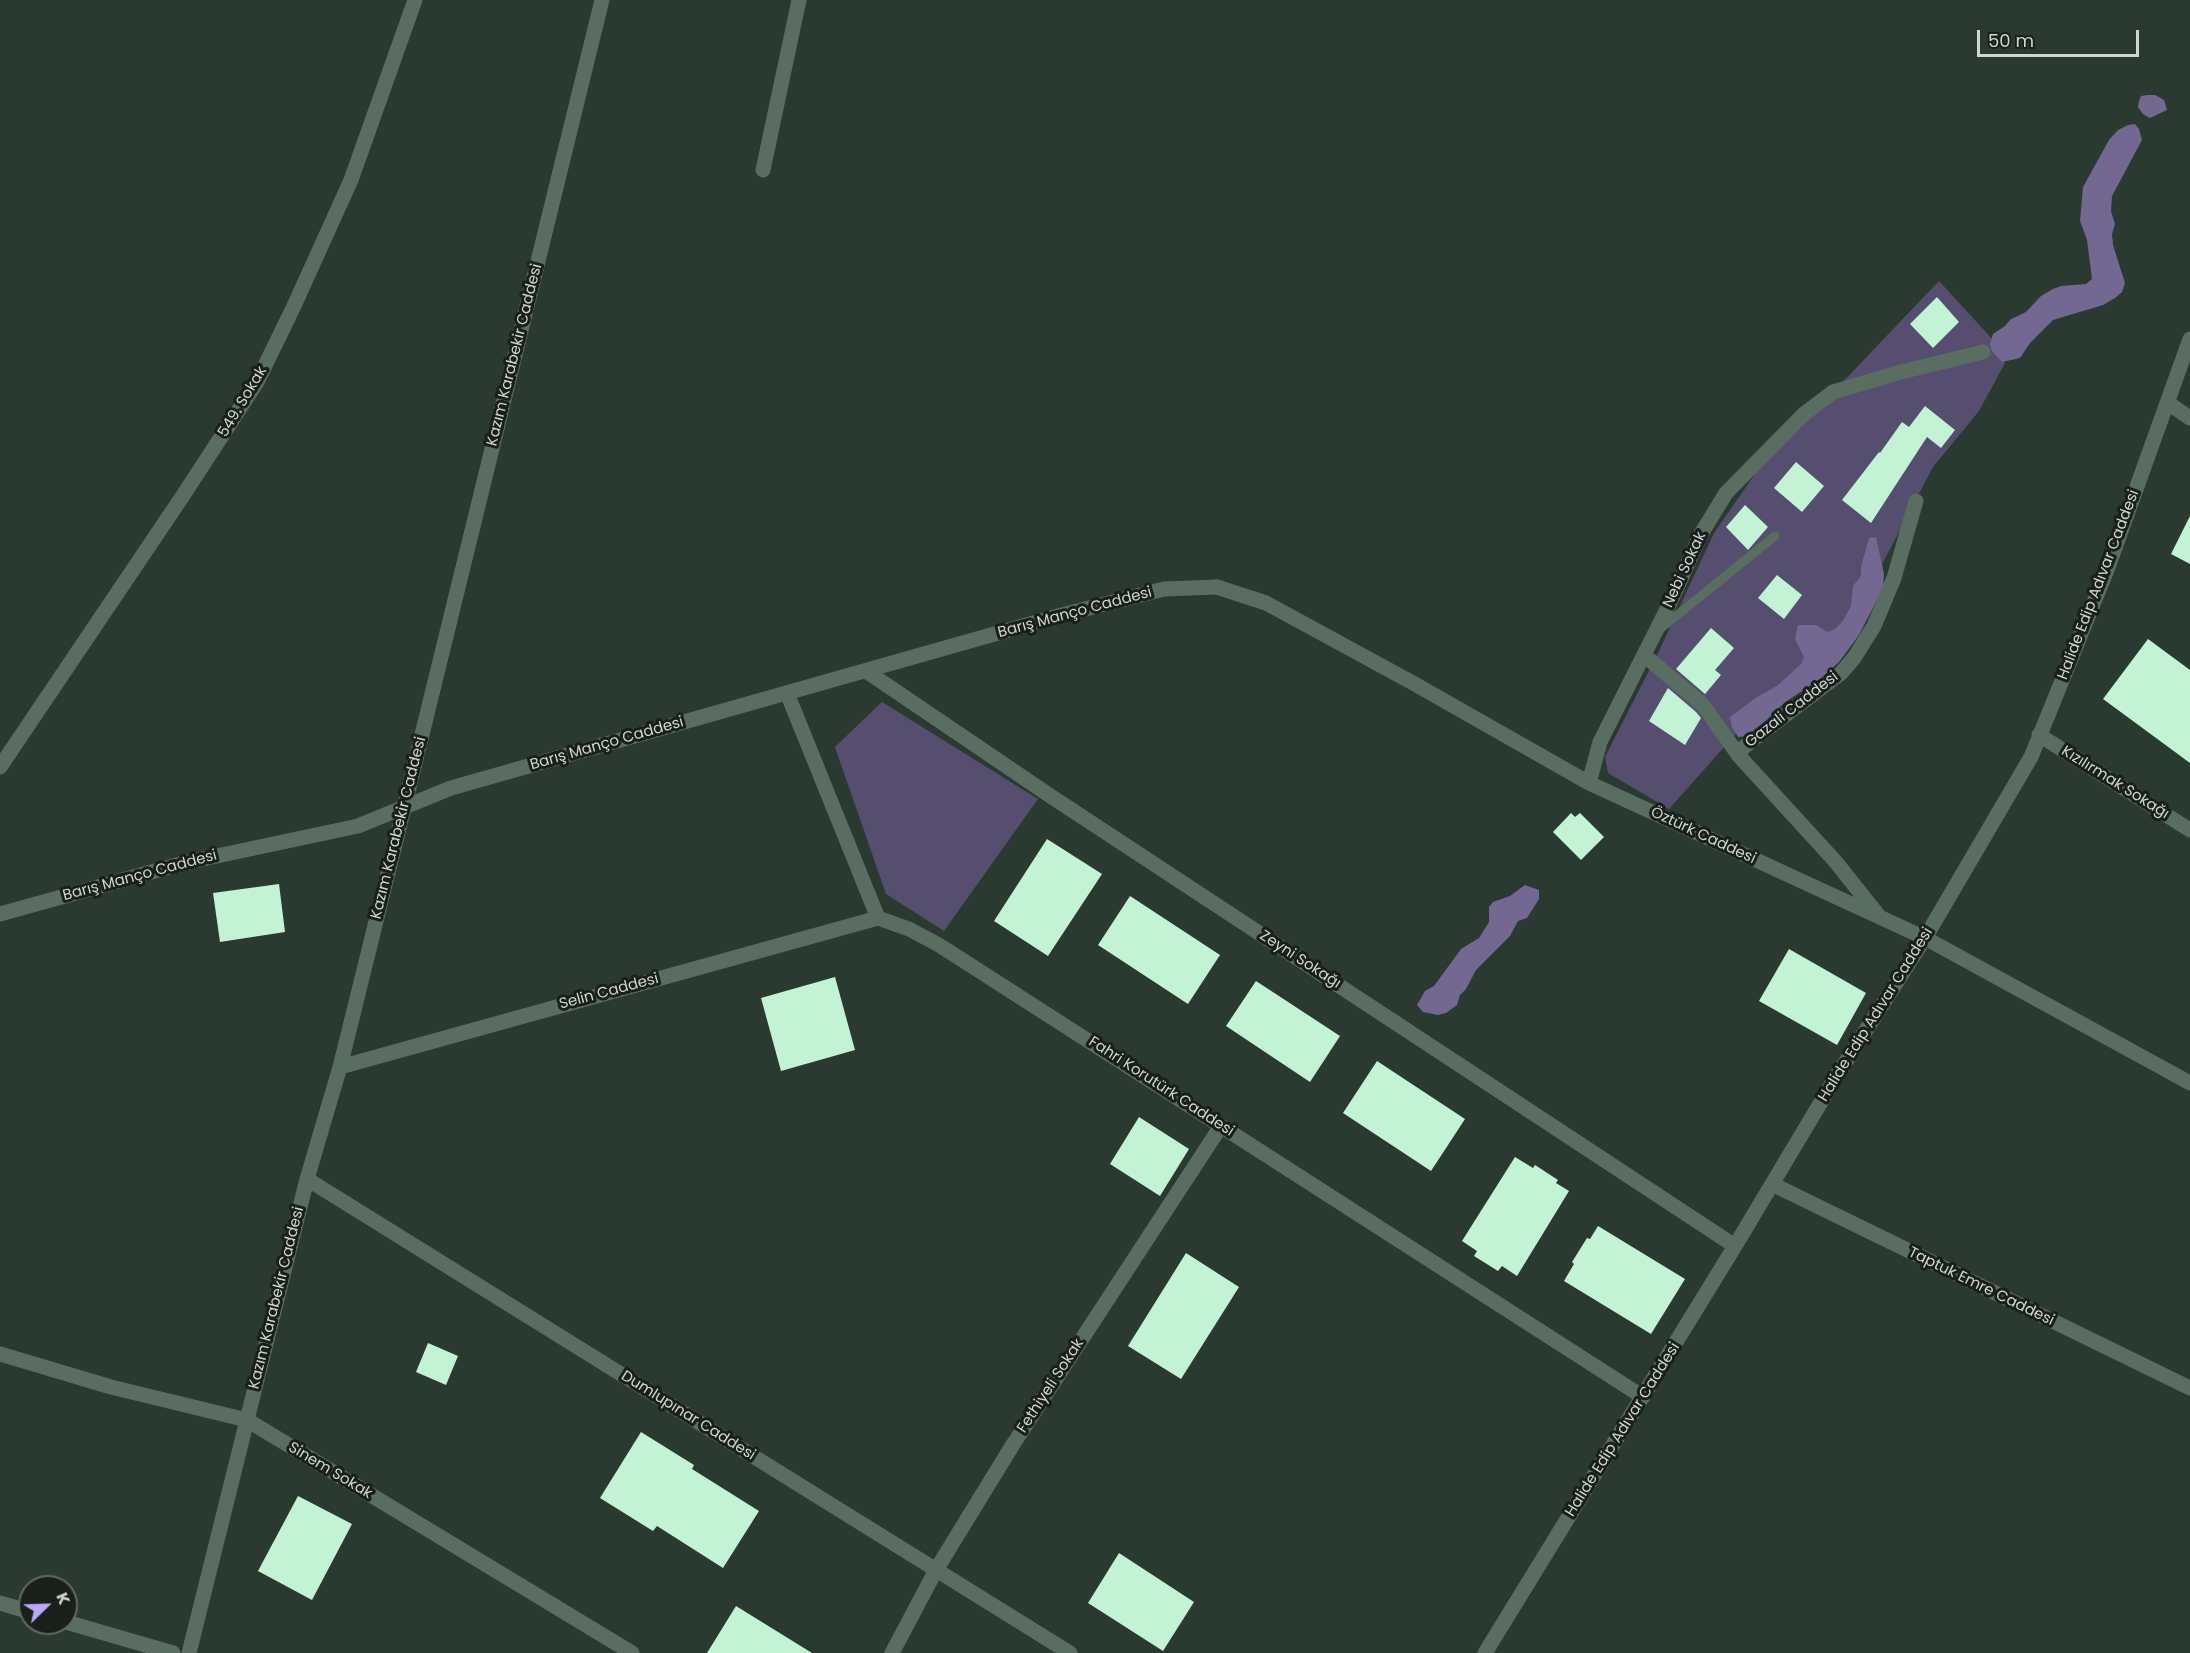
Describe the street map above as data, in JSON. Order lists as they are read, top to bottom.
{
  "streets": {
    "street": [
      "Kazım Karabekir Caddesi",
      "549. Sokak",
      "Nebi Sokak",
      "Halide Edip Adıvar Caddesi",
      "Barış Manço Caddesi",
      "Gazali Caddesi",
      "Kızılırmak Sokağı",
      "Öztürk Caddesi",
      "Zeyni Sokağı",
      "Selin Caddesi",
      "Fahri Korutürk Caddesi",
      "Taptuk Emre Caddesi",
      "Fethiyeli Sokak",
      "Dumlupınar Caddesi",
      "Sinem Sokak"
    ]
  },
  "crossings": [
    ["Kazım Karabekir Caddesi", "Barış Manço Caddesi"],
    ["Kazım Karabekir Caddesi", "Selin Caddesi"],
    ["Kazım Karabekir Caddesi", "Dumlupınar Caddesi"],
    ["Kazım Karabekir Caddesi", "Sinem Sokak"],
    ["Nebi Sokak", "Öztürk Caddesi"],
    ["Halide Edip Adıvar Caddesi", "Kızılırmak Sokağı"],
    ["Halide Edip Adıvar Caddesi", "Öztürk Caddesi"],
    ["Halide Edip Adıvar Caddesi", "Zeyni Sokağı"],
    ["Halide Edip Adıvar Caddesi", "Fahri Korutürk Caddesi"],
    ["Halide Edip Adıvar Caddesi", "Taptuk Emre Caddesi"],
    ["Barış Manço Caddesi", "Öztürk Caddesi"],
    ["Barış Manço Caddesi", "Zeyni Sokağı"],
    ["Gazali Caddesi", "Öztürk Caddesi"],
    ["Selin Caddesi", "Fahri Korutürk Caddesi"],
    ["Fahri Korutürk Caddesi", "Fethiyeli Sokak"],
    ["Fethiyeli Sokak", "Dumlupınar Caddesi"]
  ],
  "scale_bar": "50 m",
  "north": "top right"
}
